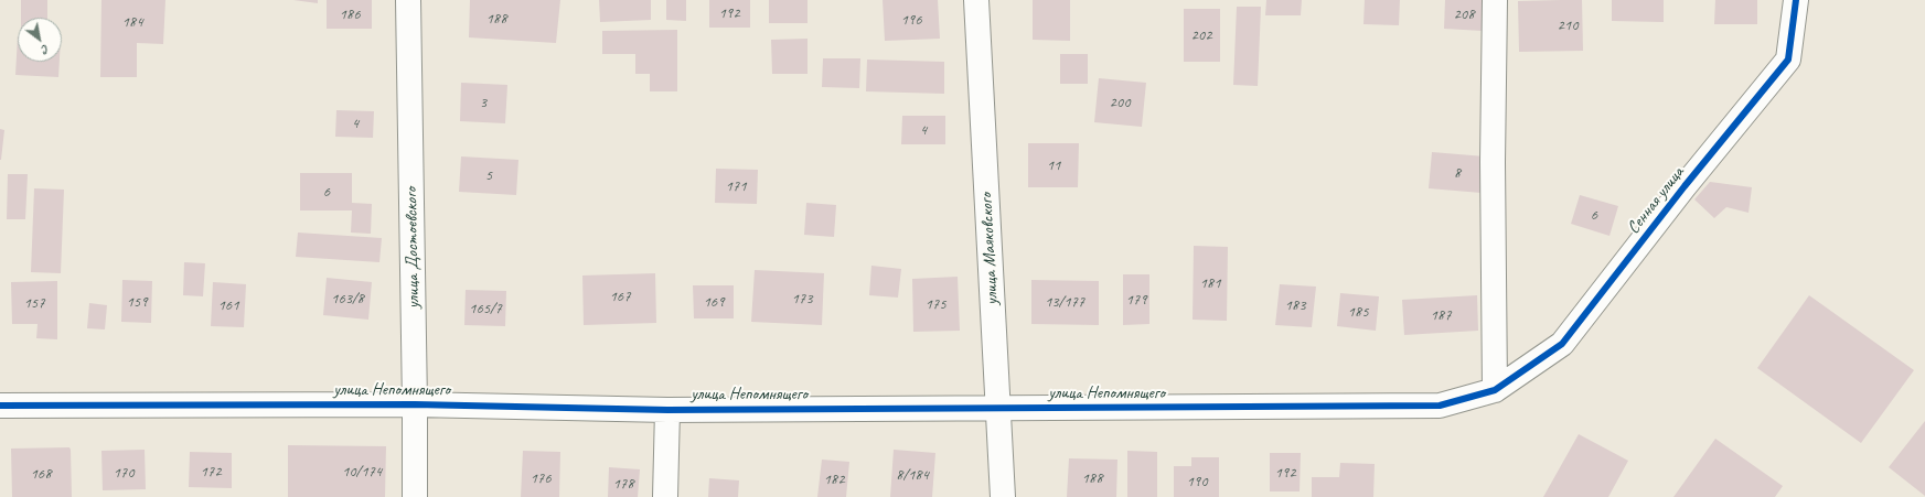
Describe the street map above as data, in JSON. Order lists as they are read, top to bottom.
{
  "streets": {
    "street": [
      "Сенная улица",
      "улица Достоевского",
      "улица Маяковского",
      "улица Непомнящего"
    ]
  },
  "crossings": [
    ["Сенная улица", "улица Непомнящего"],
    ["улица Достоевского", "улица Непомнящего"],
    ["улица Маяковского", "улица Непомнящего"]
  ],
  "house_numbers": [
    "192",
    "186",
    "208",
    "188",
    "196",
    "184",
    "210",
    "202",
    "3",
    "200",
    "4",
    "4",
    "11",
    "8",
    "5",
    "171",
    "6",
    "6",
    "181",
    "167",
    "163/8",
    "173",
    "179",
    "159",
    "169",
    "13/177",
    "157",
    "175",
    "161",
    "183",
    "165/7",
    "185",
    "187",
    "172",
    "10/174",
    "170",
    "192",
    "168",
    "8/184",
    "176",
    "188",
    "182",
    "190",
    "178"
  ],
  "north": "bottom right"
}
